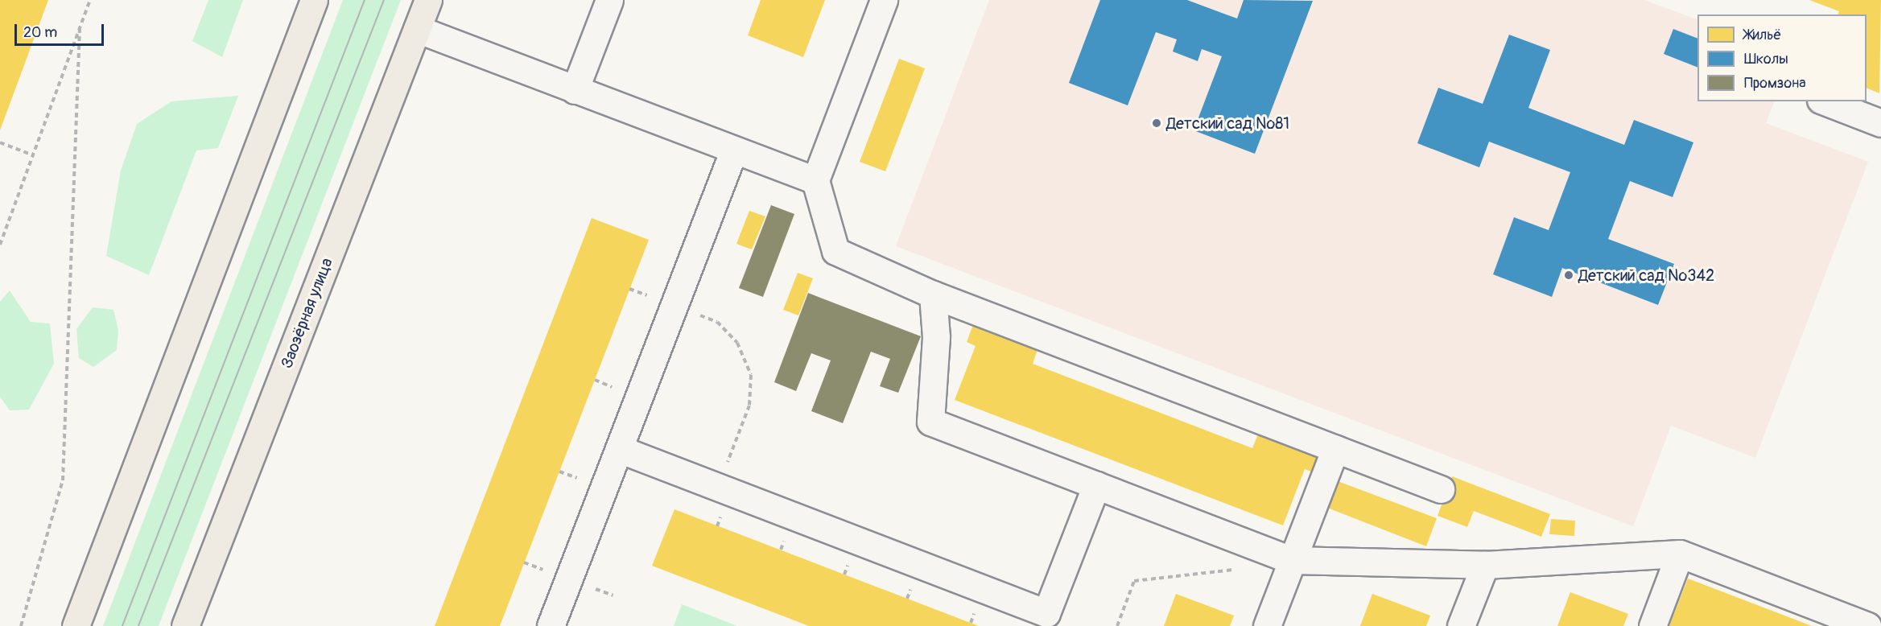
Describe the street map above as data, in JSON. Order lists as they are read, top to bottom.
{
  "streets": {
    "main road": ["Заозёрная улица"]
  },
  "places": ["Детский сад №81", "Детский сад №342"],
  "legend": ["Жильё", "Школы", "Промзона"],
  "scale_bar": "20 m"
}
